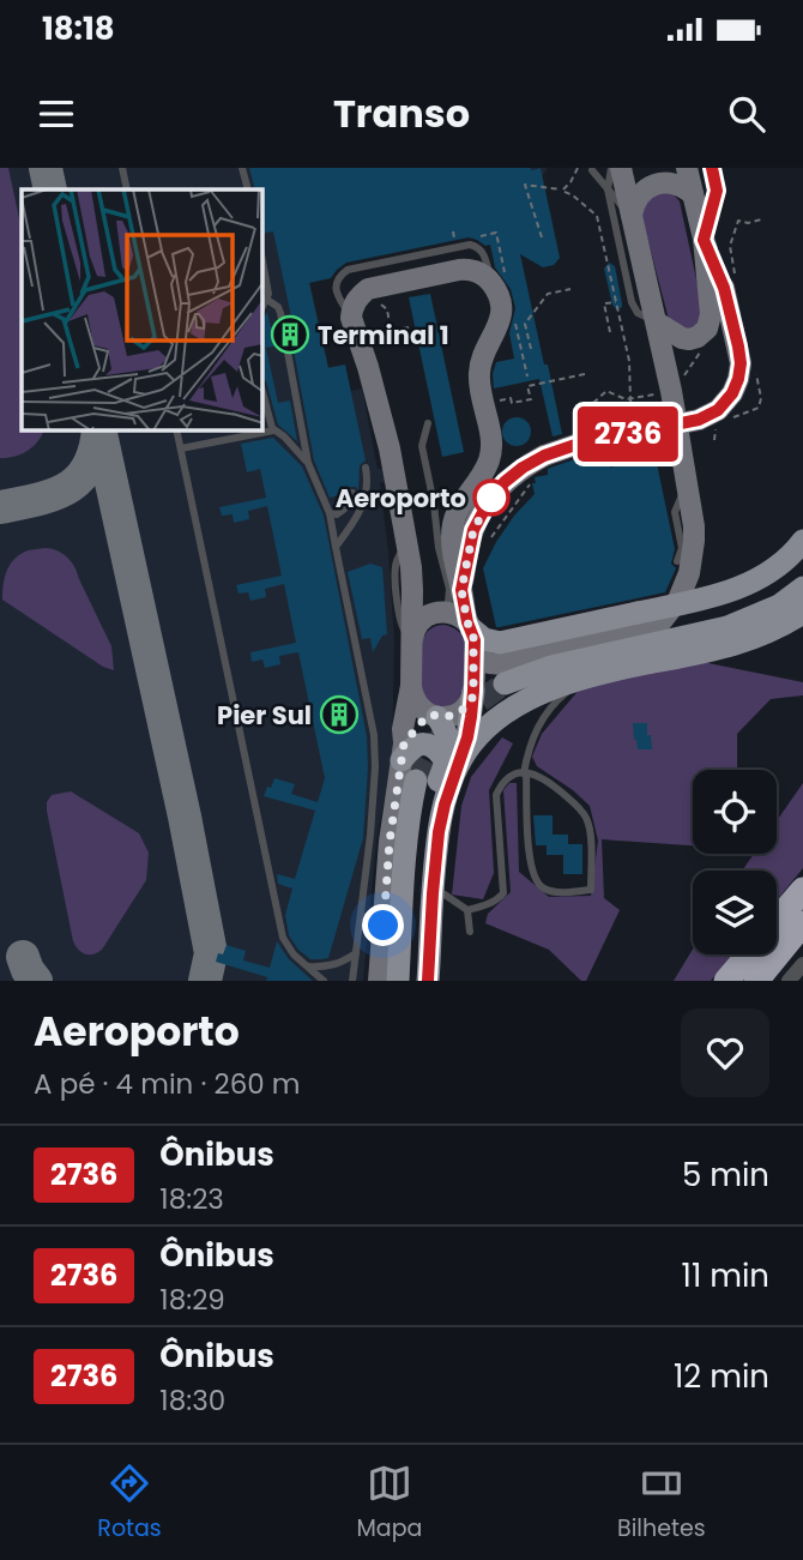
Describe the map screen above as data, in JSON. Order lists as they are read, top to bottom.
{
  "places": {
    "building": ["Terminal 1", "Pier Sul"],
    "other": ["Aeroporto"]
  },
  "lines": ["bus line 2736"],
  "page": {
    "status": "18:18",
    "header": "Transo",
    "on_map": "2736",
    "heading": ["Aeroporto", "A pé · 4 min · 260 m"],
    "list": [
      {
        "mark": "2736",
        "name": "Ônibus",
        "note": "18:23",
        "value": "5 min"
      },
      {
        "mark": "2736",
        "name": "Ônibus",
        "note": "18:29",
        "value": "11 min"
      },
      {
        "mark": "2736",
        "name": "Ônibus",
        "note": "18:30",
        "value": "12 min"
      }
    ],
    "tabs": ["Rotas", "Mapa", "Bilhetes"]
  }
}
